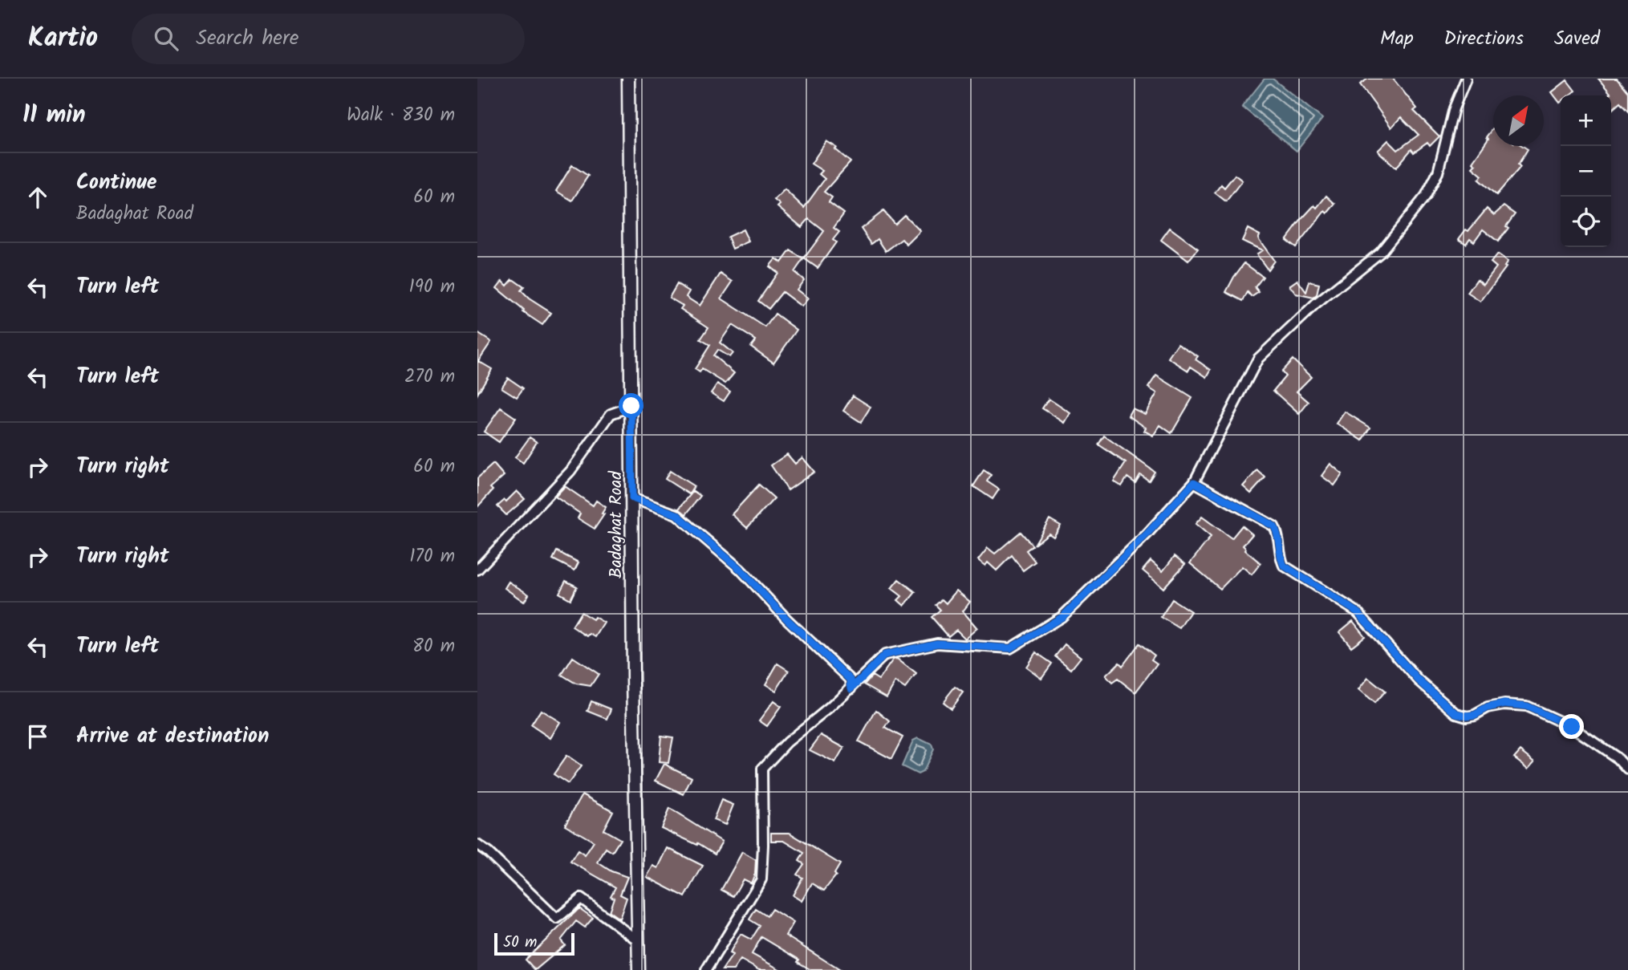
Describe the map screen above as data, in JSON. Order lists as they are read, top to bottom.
{
  "streets": {
    "main road": ["Badaghat Road"]
  },
  "scale_bar": "50 m",
  "north": "top right",
  "page": {
    "header": "Kartio",
    "search": "Search here",
    "nav": ["Map", "Directions", "Saved"],
    "heading": ["11 min", "Walk · 830 m"],
    "map_buttons": ["+", "−"],
    "list": [
      ["Continue", "Badaghat Road", "60 m"],
      ["Turn left", "190 m"],
      ["Turn left", "270 m"],
      ["Turn right", "60 m"],
      ["Turn right", "170 m"],
      ["Turn left", "80 m"],
      "Arrive at destination"
    ],
    "scale": "50 m"
  }
}
